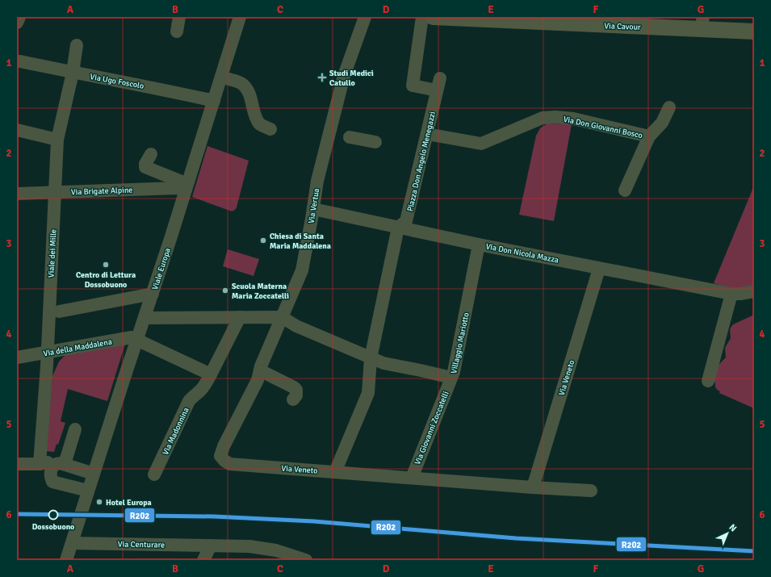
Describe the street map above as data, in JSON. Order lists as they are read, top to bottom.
{
  "streets": {
    "main road": ["Via Cavour"],
    "street": [
      "Via Ugo Foscolo",
      "Via Don Giovanni Bosco",
      "Piazza Don Angelo Menegazzi",
      "Via Brigate Alpine",
      "Via Vertua",
      "Via Don Nicola Mazza",
      "Viale dei Mille",
      "Viale Europa",
      "Villaggio Mariotto",
      "Via della Maddalena",
      "Via Veneto",
      "Via Giovanni Zoccatelli",
      "Via Madonnina",
      "Via Centurare"
    ]
  },
  "crossings": [
    ["Via Ugo Foscolo", "Viale dei Mille"],
    ["Via Ugo Foscolo", "Viale Europa"],
    ["Via Don Giovanni Bosco", "Piazza Don Angelo Menegazzi"],
    ["Piazza Don Angelo Menegazzi", "Via Don Nicola Mazza"],
    ["Via Brigate Alpine", "Viale dei Mille"],
    ["Via Brigate Alpine", "Viale Europa"],
    ["Via Vertua", "Via Don Nicola Mazza"],
    ["Via Vertua", "Villaggio Mariotto"],
    ["Via Vertua", "Via Veneto"],
    ["Via Don Nicola Mazza", "Villaggio Mariotto"],
    ["Via Don Nicola Mazza", "Via Veneto"],
    ["Viale dei Mille", "Via della Maddalena"],
    ["Viale Europa", "Via della Maddalena"],
    ["Viale Europa", "Via Centurare"],
    ["Villaggio Mariotto", "Via Veneto"],
    ["Villaggio Mariotto", "Via Giovanni Zoccatelli"],
    ["Via Veneto", "Via Giovanni Zoccatelli"]
  ],
  "places": {
    "health": ["Studi Medici Catullo"],
    "other": [
      "Chiesa di Santa Maria Maddalena",
      "Centro di Lettura Dossobuono",
      "Scuola Materna Maria Zoccatelli",
      "Hotel Europa",
      "Dossobuono"
    ]
  },
  "lines": ["transit line R202"],
  "north": "top right",
  "grid": {
    "columns": [
      "A",
      "B",
      "C",
      "D",
      "E",
      "F",
      "G"
    ],
    "rows": [
      "1",
      "2",
      "3",
      "4",
      "5",
      "6"
    ]
  }
}
